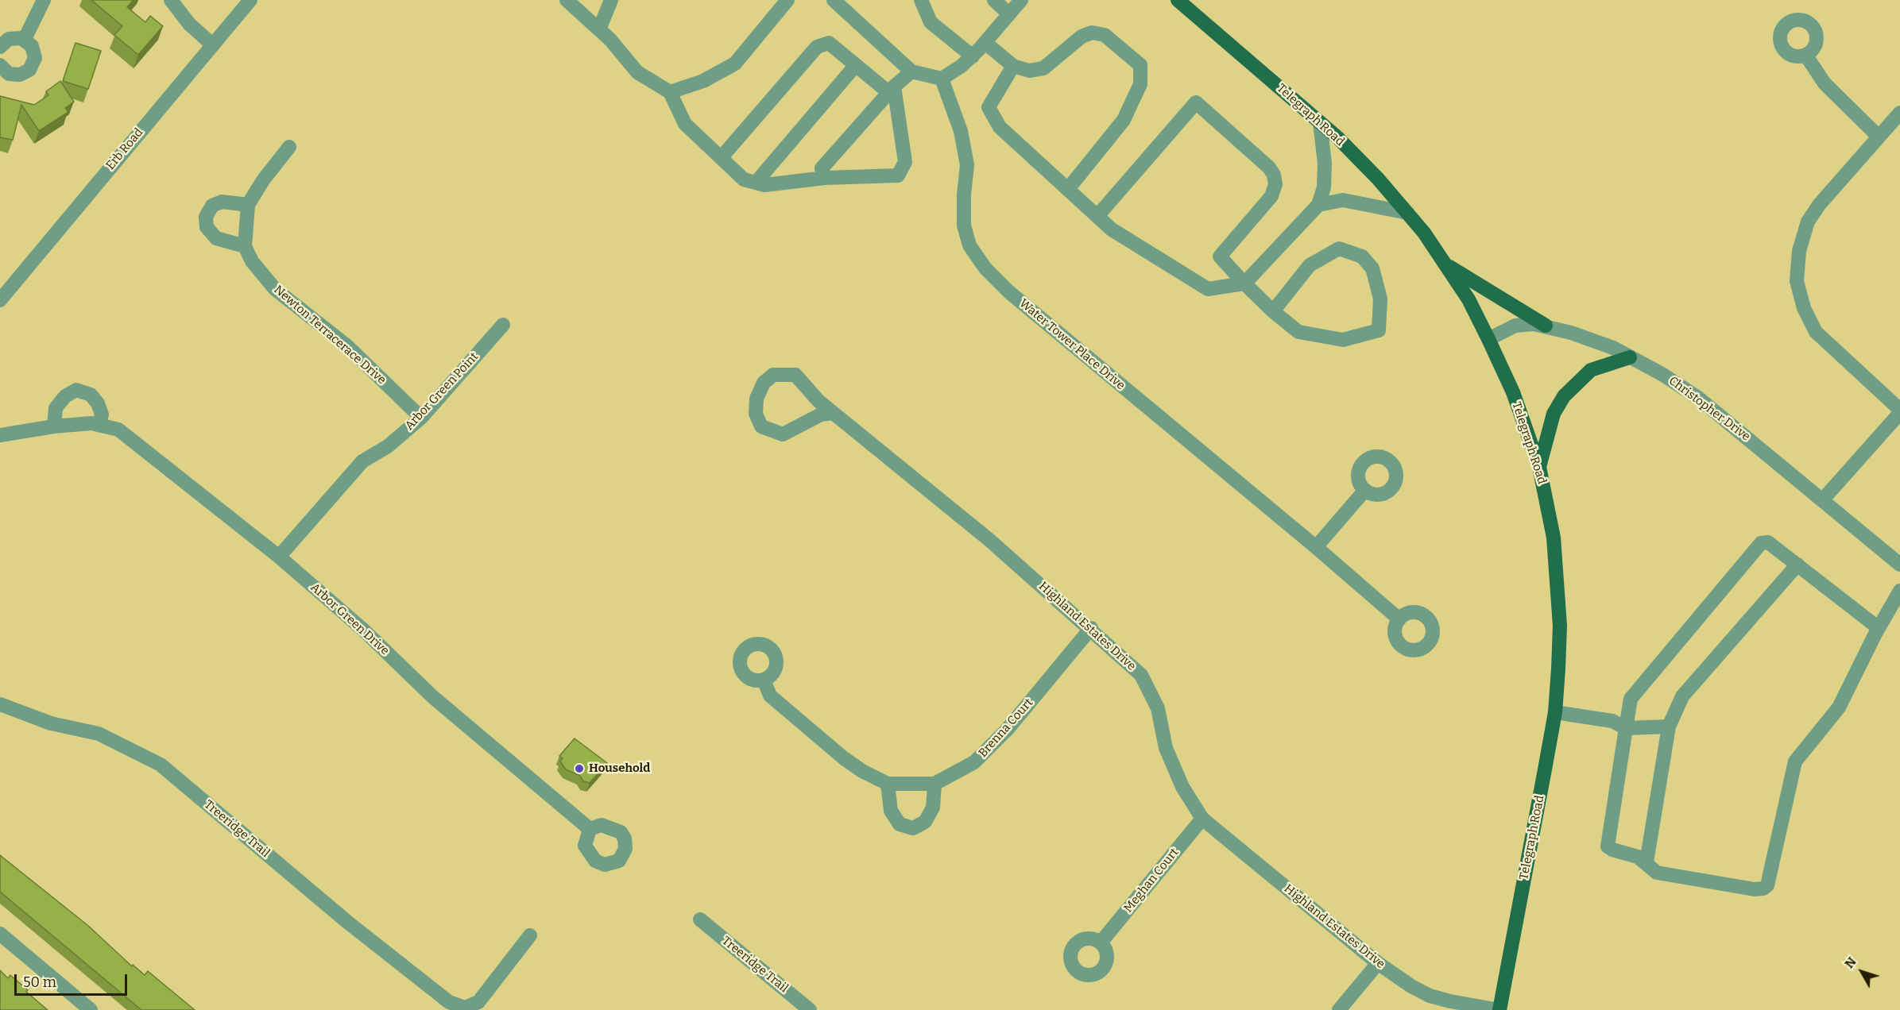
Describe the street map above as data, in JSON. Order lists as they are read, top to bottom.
{
  "streets": {
    "main road": ["Telegraph Road"],
    "street": [
      "Erb Road",
      "Newton Terracerace Drive",
      "Water Tower Place Drive",
      "Arbor Green Point",
      "Christopher Drive",
      "Arbor Green Drive",
      "Highland Estates Drive",
      "Brenna Court",
      "Treeridge Trail",
      "Meghan Court"
    ]
  },
  "crossings": [
    ["Telegraph Road", "Christopher Drive"],
    ["Telegraph Road", "Highland Estates Drive"],
    ["Newton Terracerace Drive", "Arbor Green Point"],
    ["Arbor Green Point", "Arbor Green Drive"],
    ["Highland Estates Drive", "Brenna Court"],
    ["Highland Estates Drive", "Meghan Court"]
  ],
  "places": ["Household"],
  "scale_bar": "50 m",
  "north": "top left"
}
